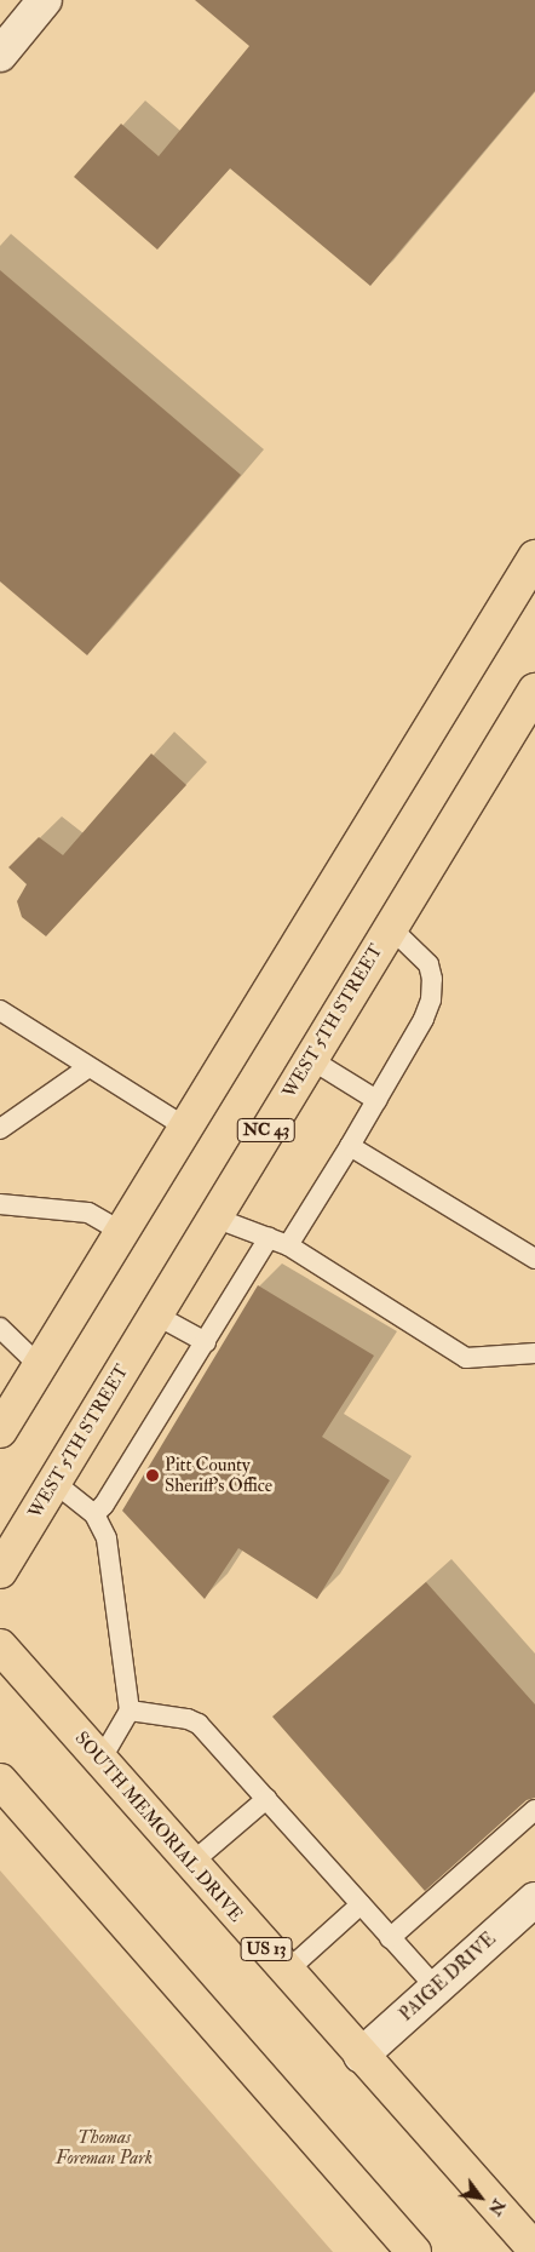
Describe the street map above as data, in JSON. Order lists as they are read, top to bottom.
{
  "streets": {
    "main road": [
      "WEST 5TH STREET",
      "NC 43",
      "SOUTH MEMORIAL DRIVE",
      "US 13"
    ],
    "street": ["PAIGE DRIVE"]
  },
  "crossings": [
    ["SOUTH MEMORIAL DRIVE", "PAIGE DRIVE"]
  ],
  "parks": ["Thomas Foreman Park"],
  "places": ["Pitt County Sheriff's Office"],
  "north": "bottom right"
}
